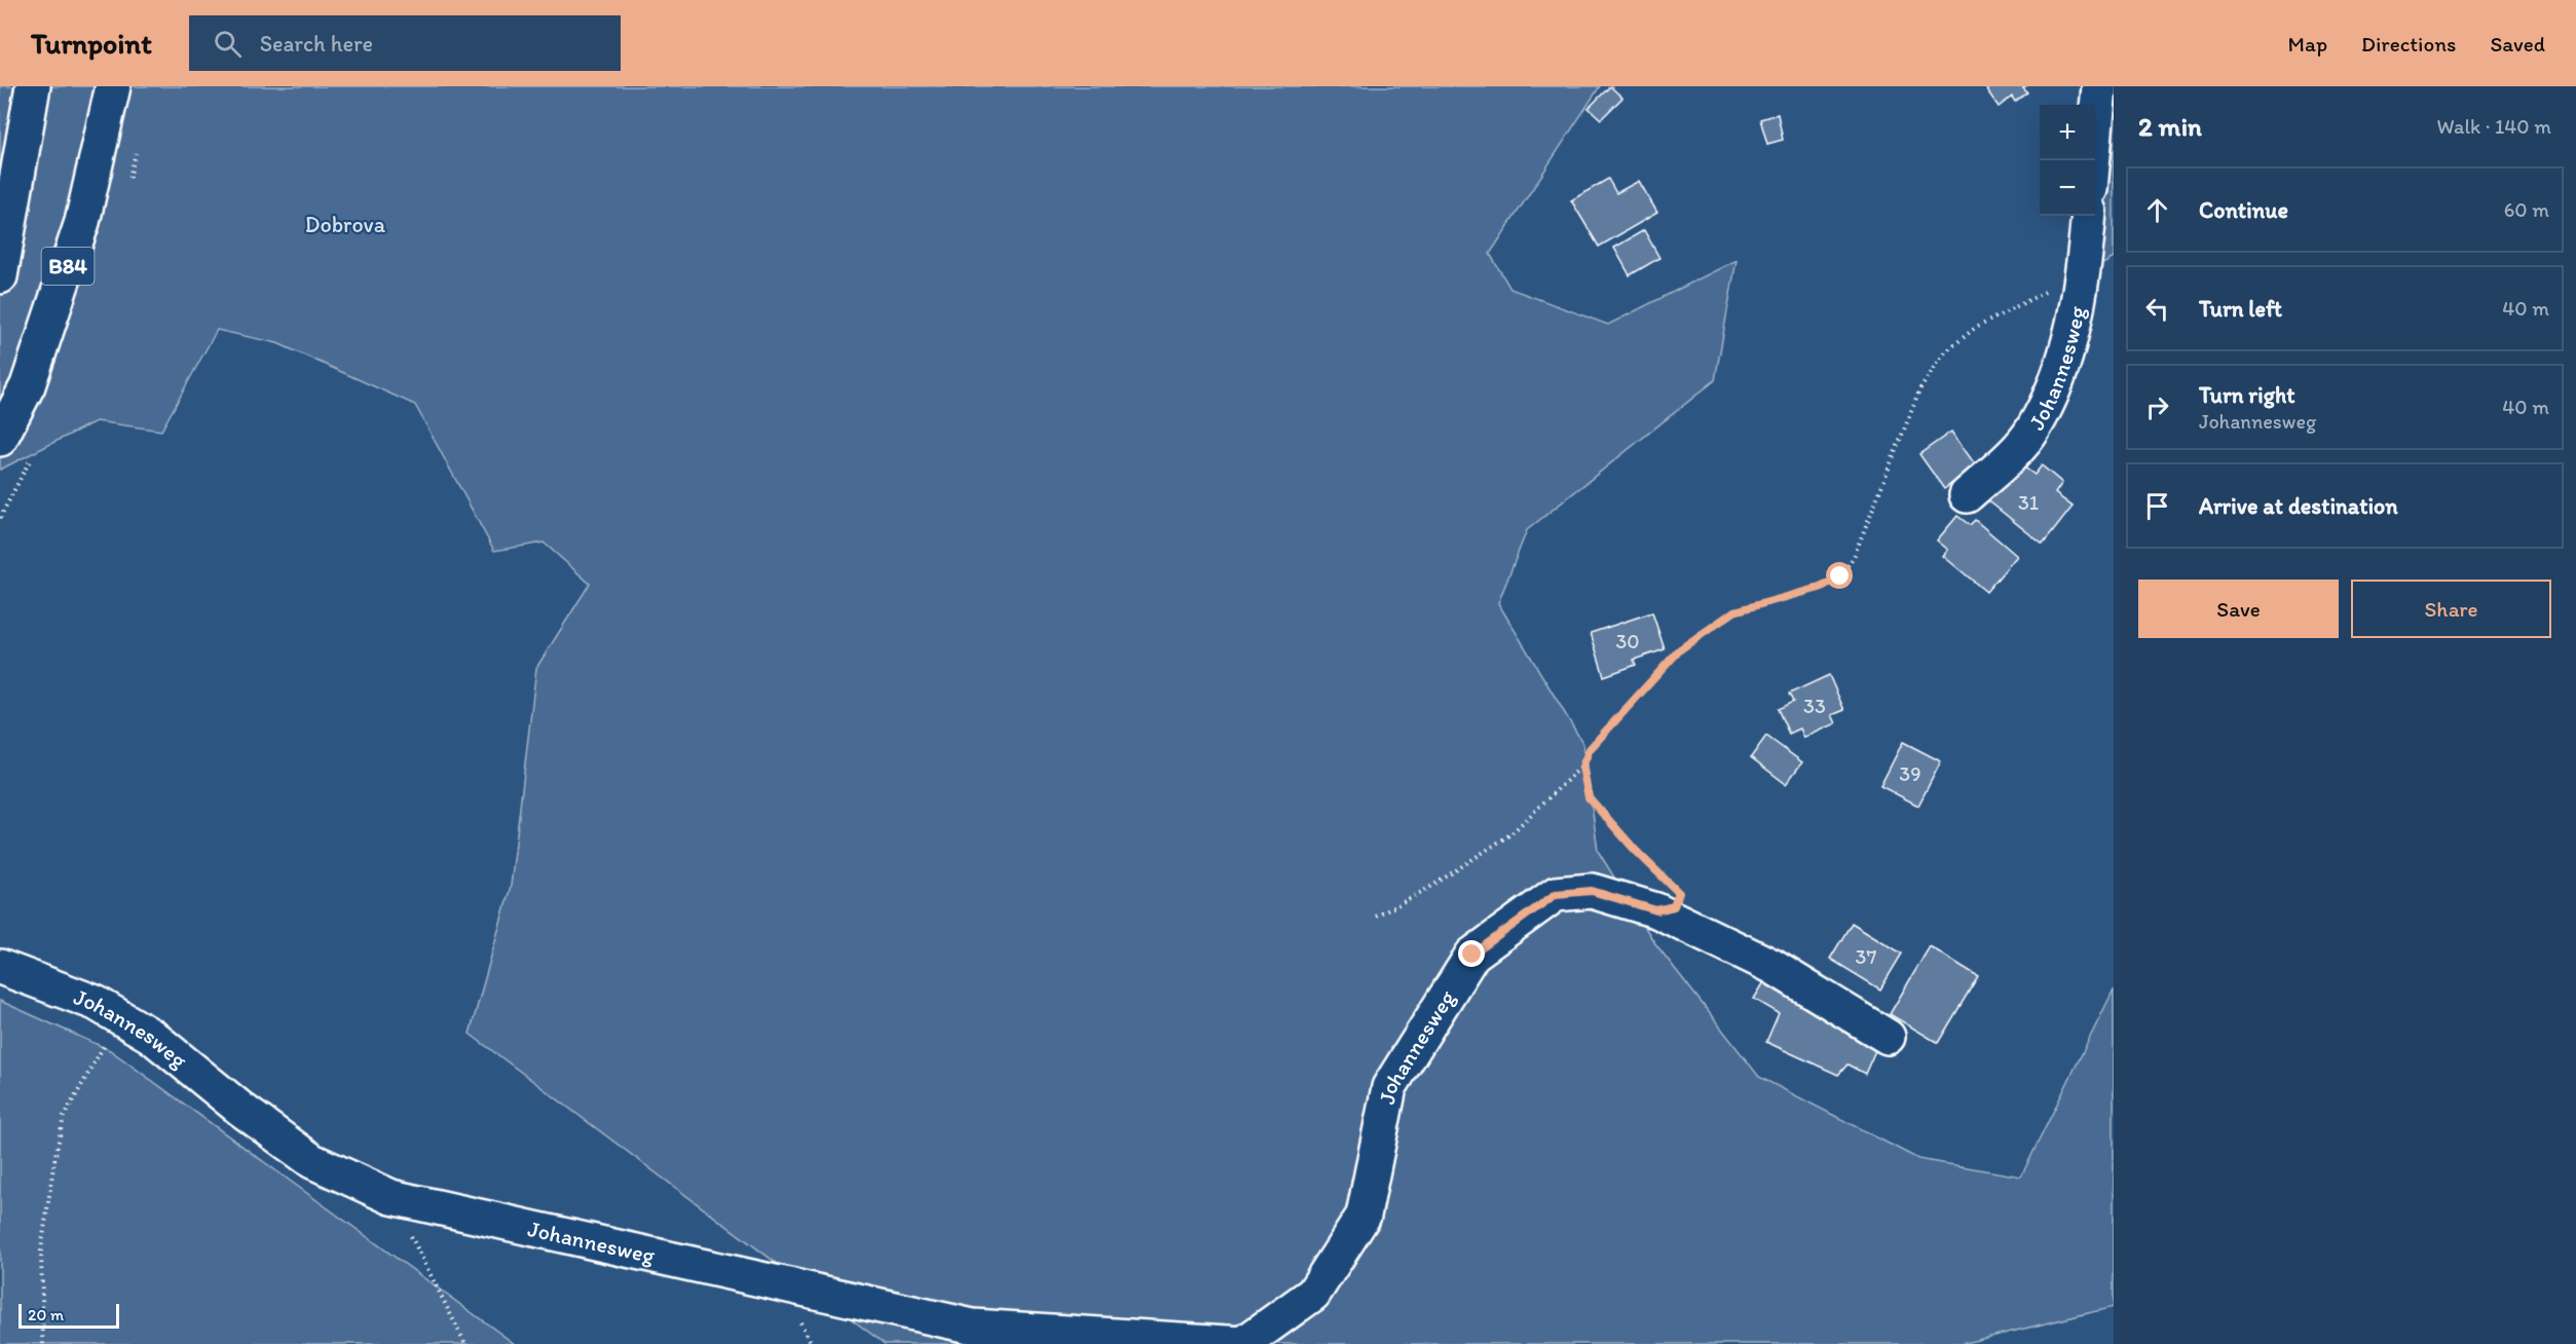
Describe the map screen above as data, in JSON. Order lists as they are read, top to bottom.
{
  "streets": {
    "street": ["B84", "Johannesweg"]
  },
  "parks": ["Dobrova"],
  "house_numbers": [
    "31",
    "30",
    "33",
    "39",
    "37"
  ],
  "scale_bar": "20 m",
  "page": {
    "header": "Turnpoint",
    "search": "Search here",
    "nav": ["Map", "Directions", "Saved"],
    "heading": ["2 min", "Walk · 140 m"],
    "map_buttons": ["+", "−"],
    "list": [
      ["Continue", "60 m"],
      ["Turn left", "40 m"],
      ["Turn right", "Johannesweg", "40 m"],
      "Arrive at destination"
    ],
    "buttons": ["Save", "Share"],
    "scale": "20 m"
  }
}
